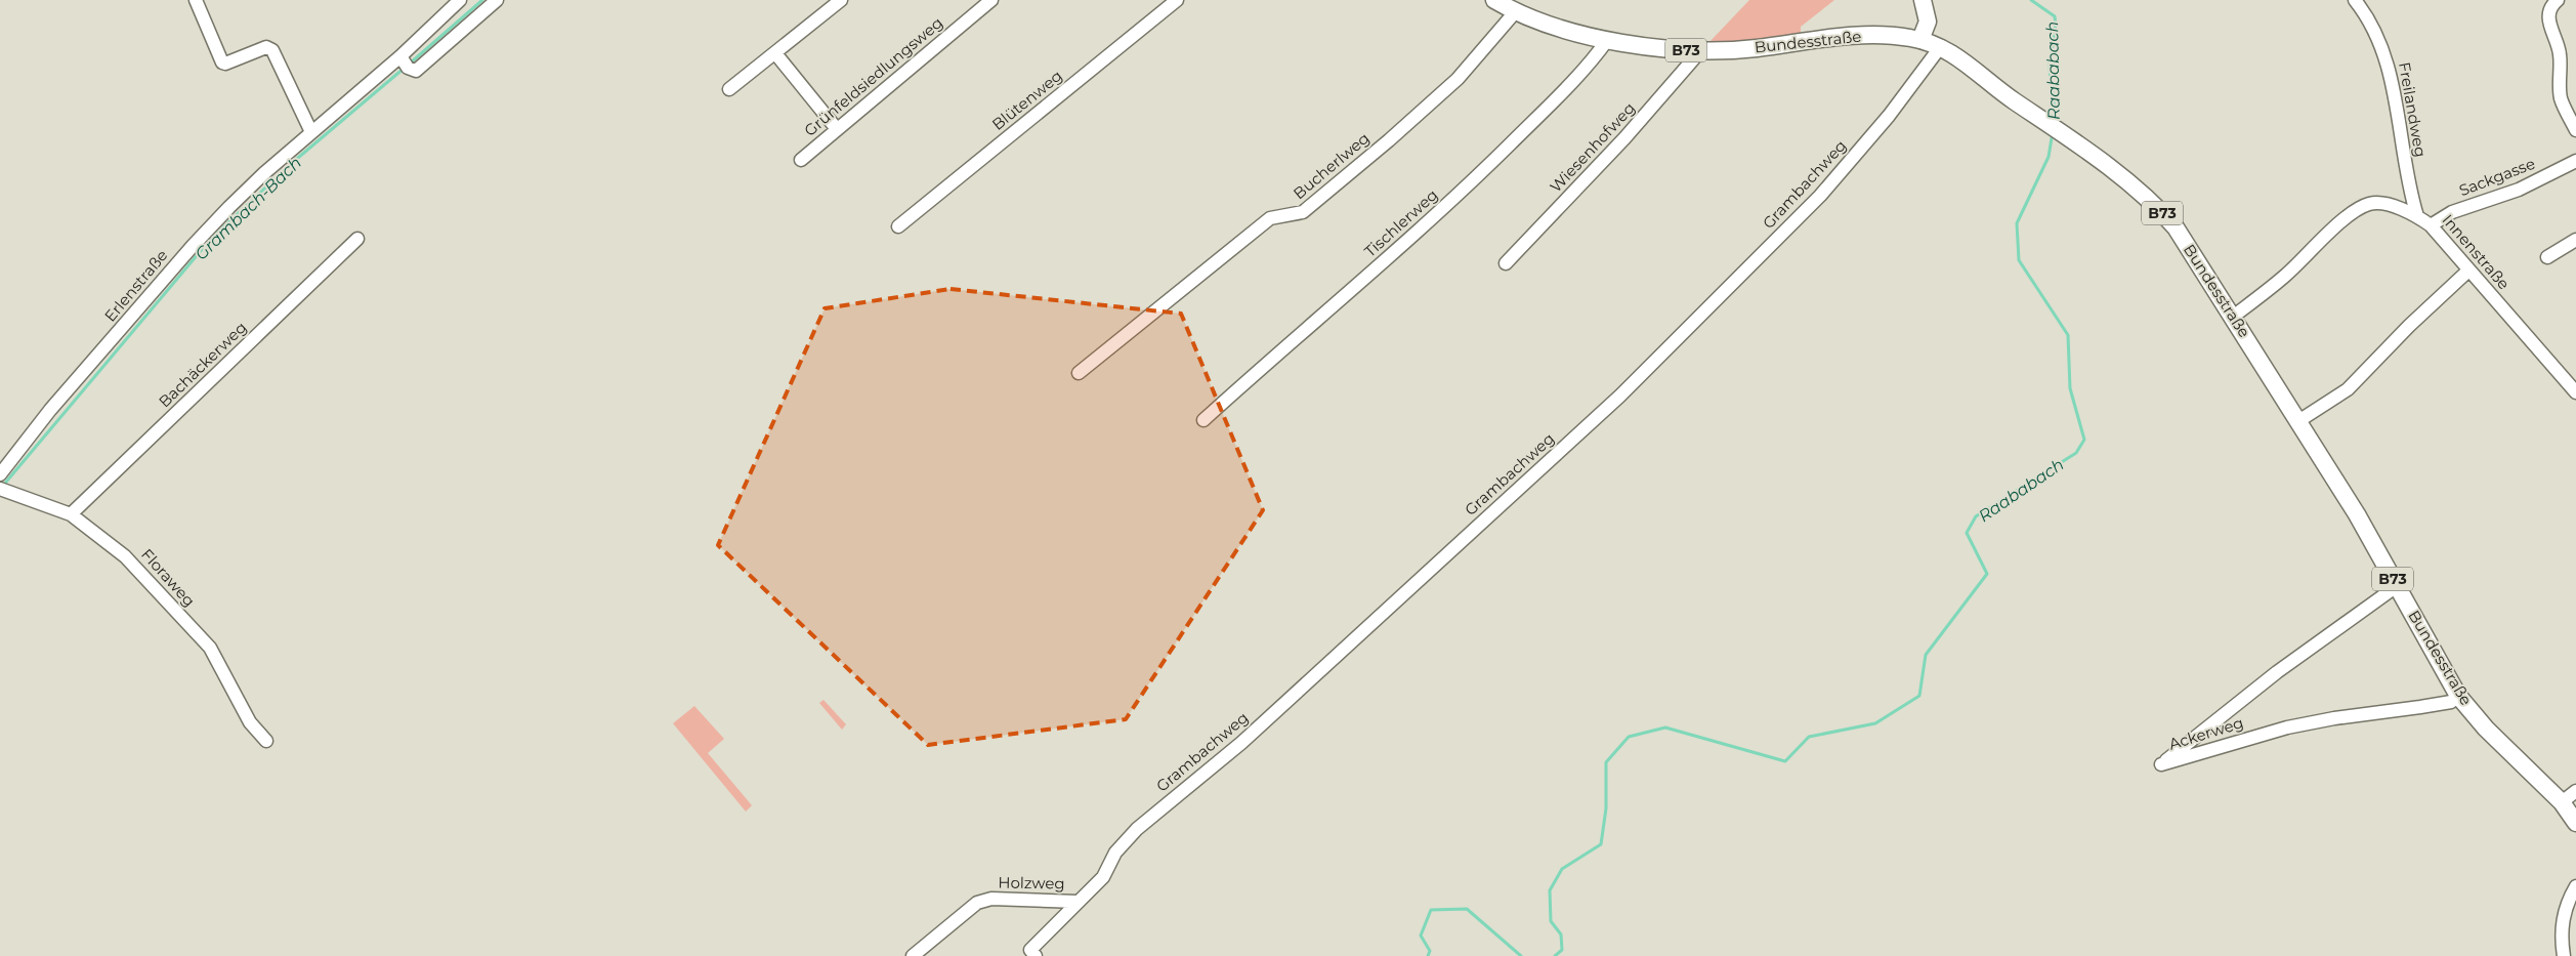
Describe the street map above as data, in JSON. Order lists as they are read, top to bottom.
{
  "streets": {
    "main road": ["Bundesstraße", "B73"],
    "street": [
      "Grünfeldsiedlungsweg",
      "Blütenweg",
      "Freilandweg",
      "Wiesenhofweg",
      "Bucherlweg",
      "Sackgasse",
      "Grambachweg",
      "Tischlerweg",
      "Innenstraße",
      "Erlenstraße",
      "Bachäckerweg",
      "Floraweg",
      "Ackerweg",
      "Holzweg"
    ]
  },
  "crossings": [
    ["Bundesstraße", "Wiesenhofweg"],
    ["Bundesstraße", "Bucherlweg"],
    ["Bundesstraße", "Grambachweg"],
    ["Bundesstraße", "Tischlerweg"],
    ["Bundesstraße", "Innenstraße"],
    ["Bundesstraße", "Ackerweg"],
    ["Freilandweg", "Innenstraße"],
    ["Sackgasse", "Innenstraße"],
    ["Grambachweg", "Holzweg"],
    ["Bachäckerweg", "Floraweg"]
  ],
  "water": ["Raababach", "Grambach-Bach"]
}
